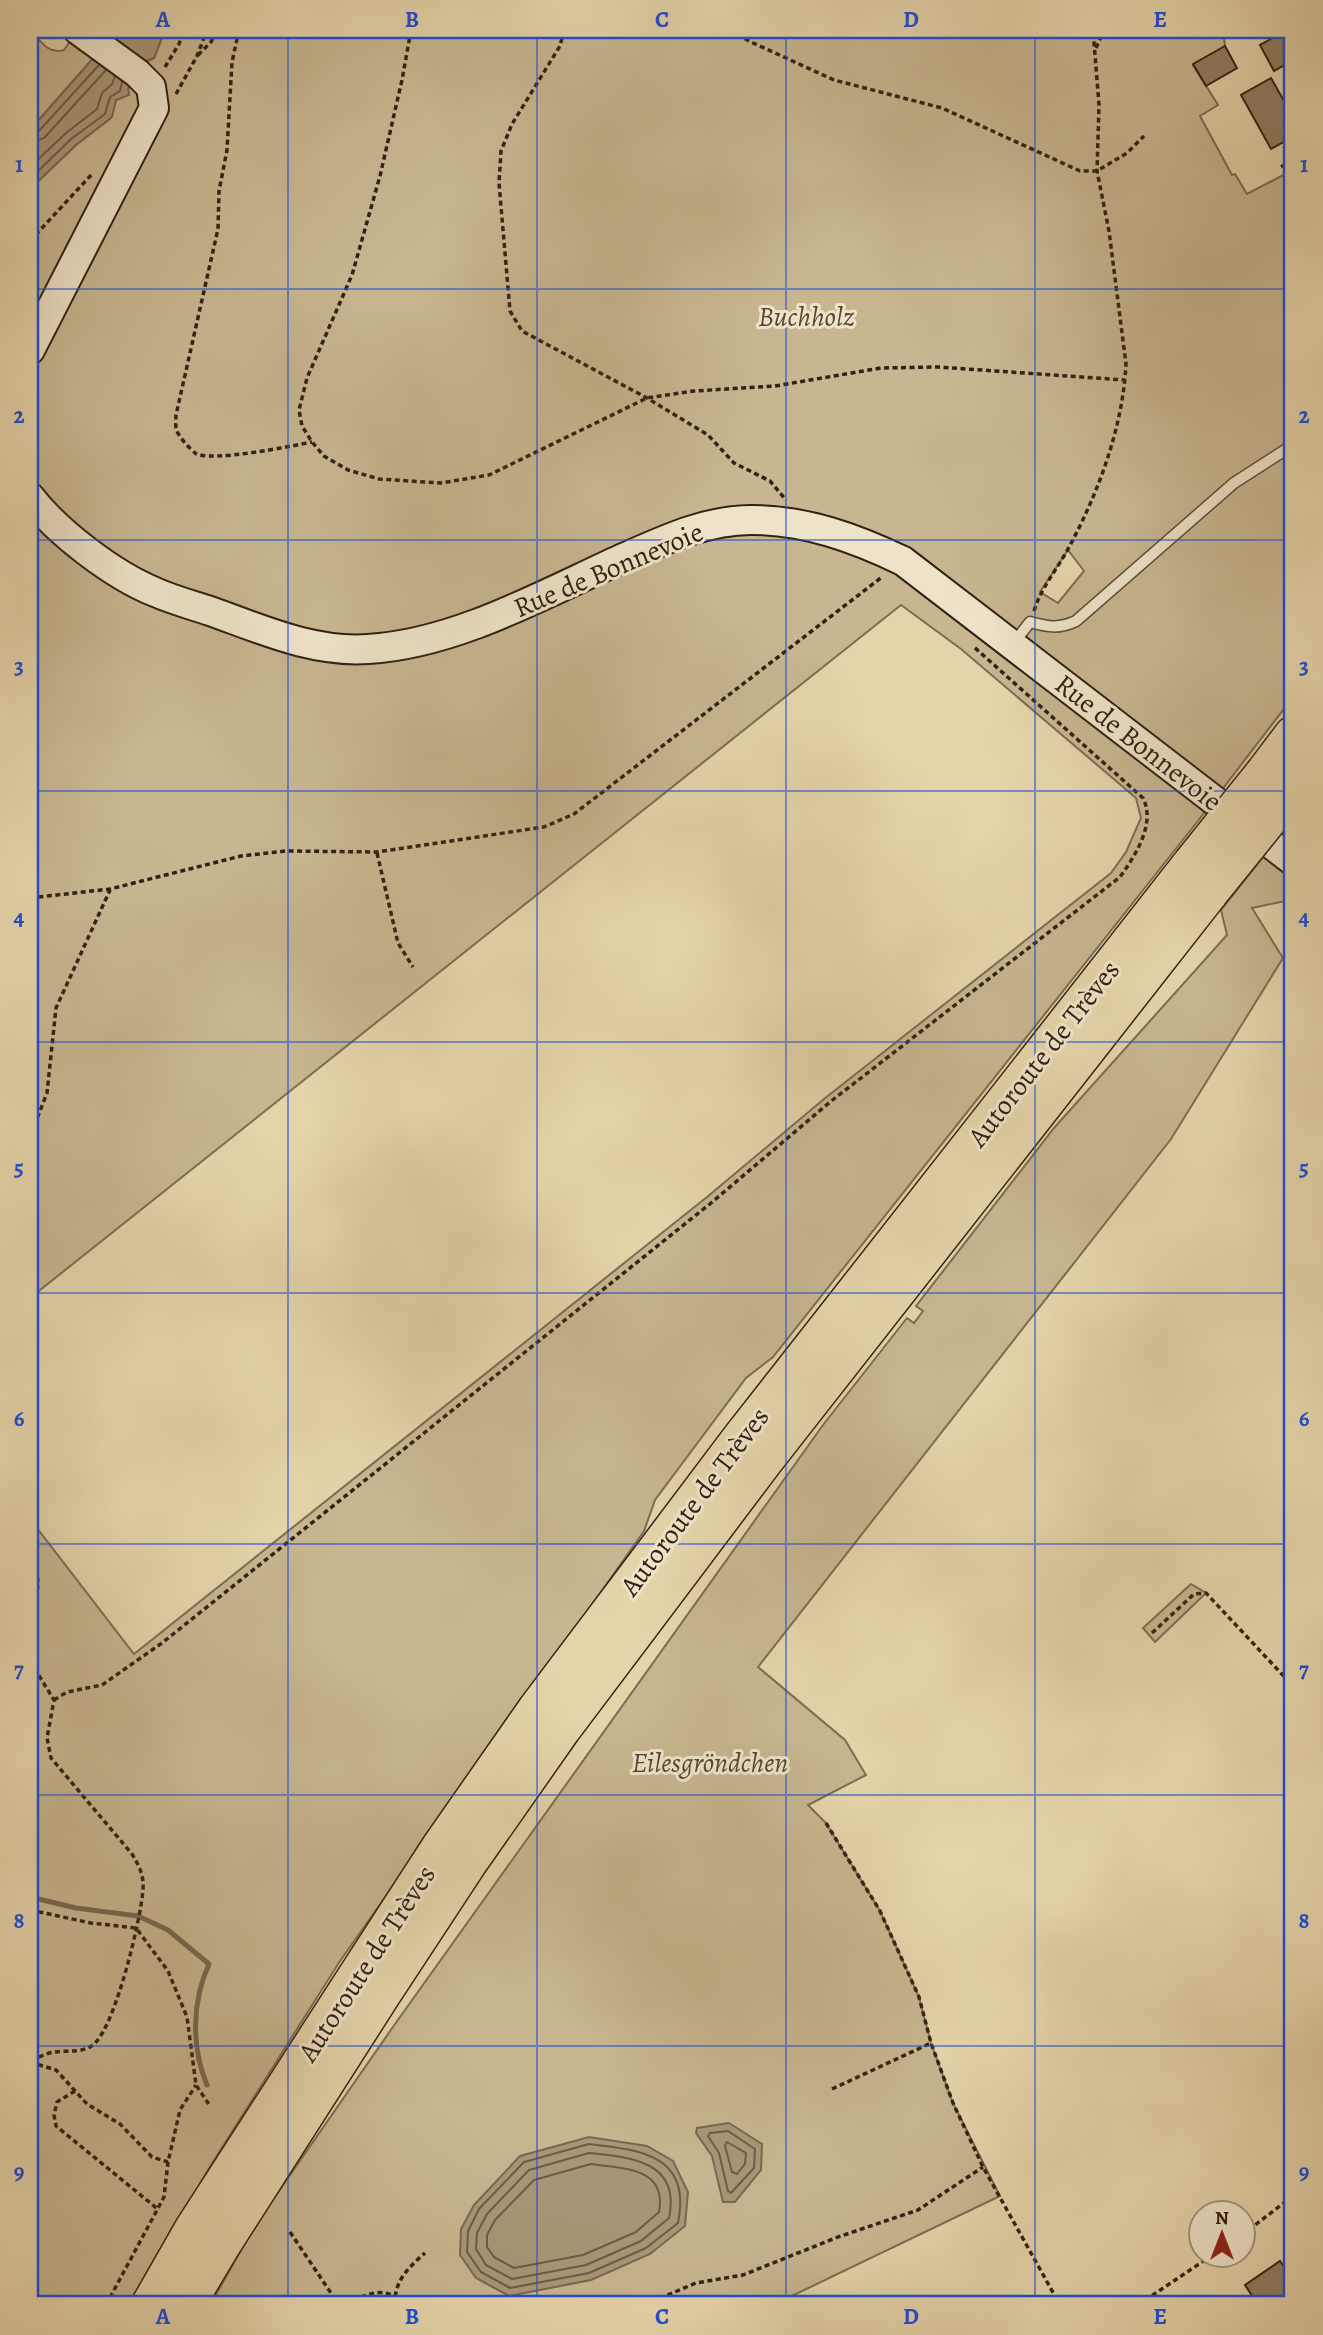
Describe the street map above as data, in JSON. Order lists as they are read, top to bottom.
{
  "streets": {
    "highway": ["Autoroute de Trèves"],
    "main road": ["Rue de Bonnevoie"]
  },
  "parks": ["Buchholz", "Eilesgröndchen"],
  "north": "top",
  "grid": {
    "columns": [
      "A",
      "B",
      "C",
      "D",
      "E"
    ],
    "rows": [
      "1",
      "2",
      "3",
      "4",
      "5",
      "6",
      "7",
      "8",
      "9"
    ]
  }
}
